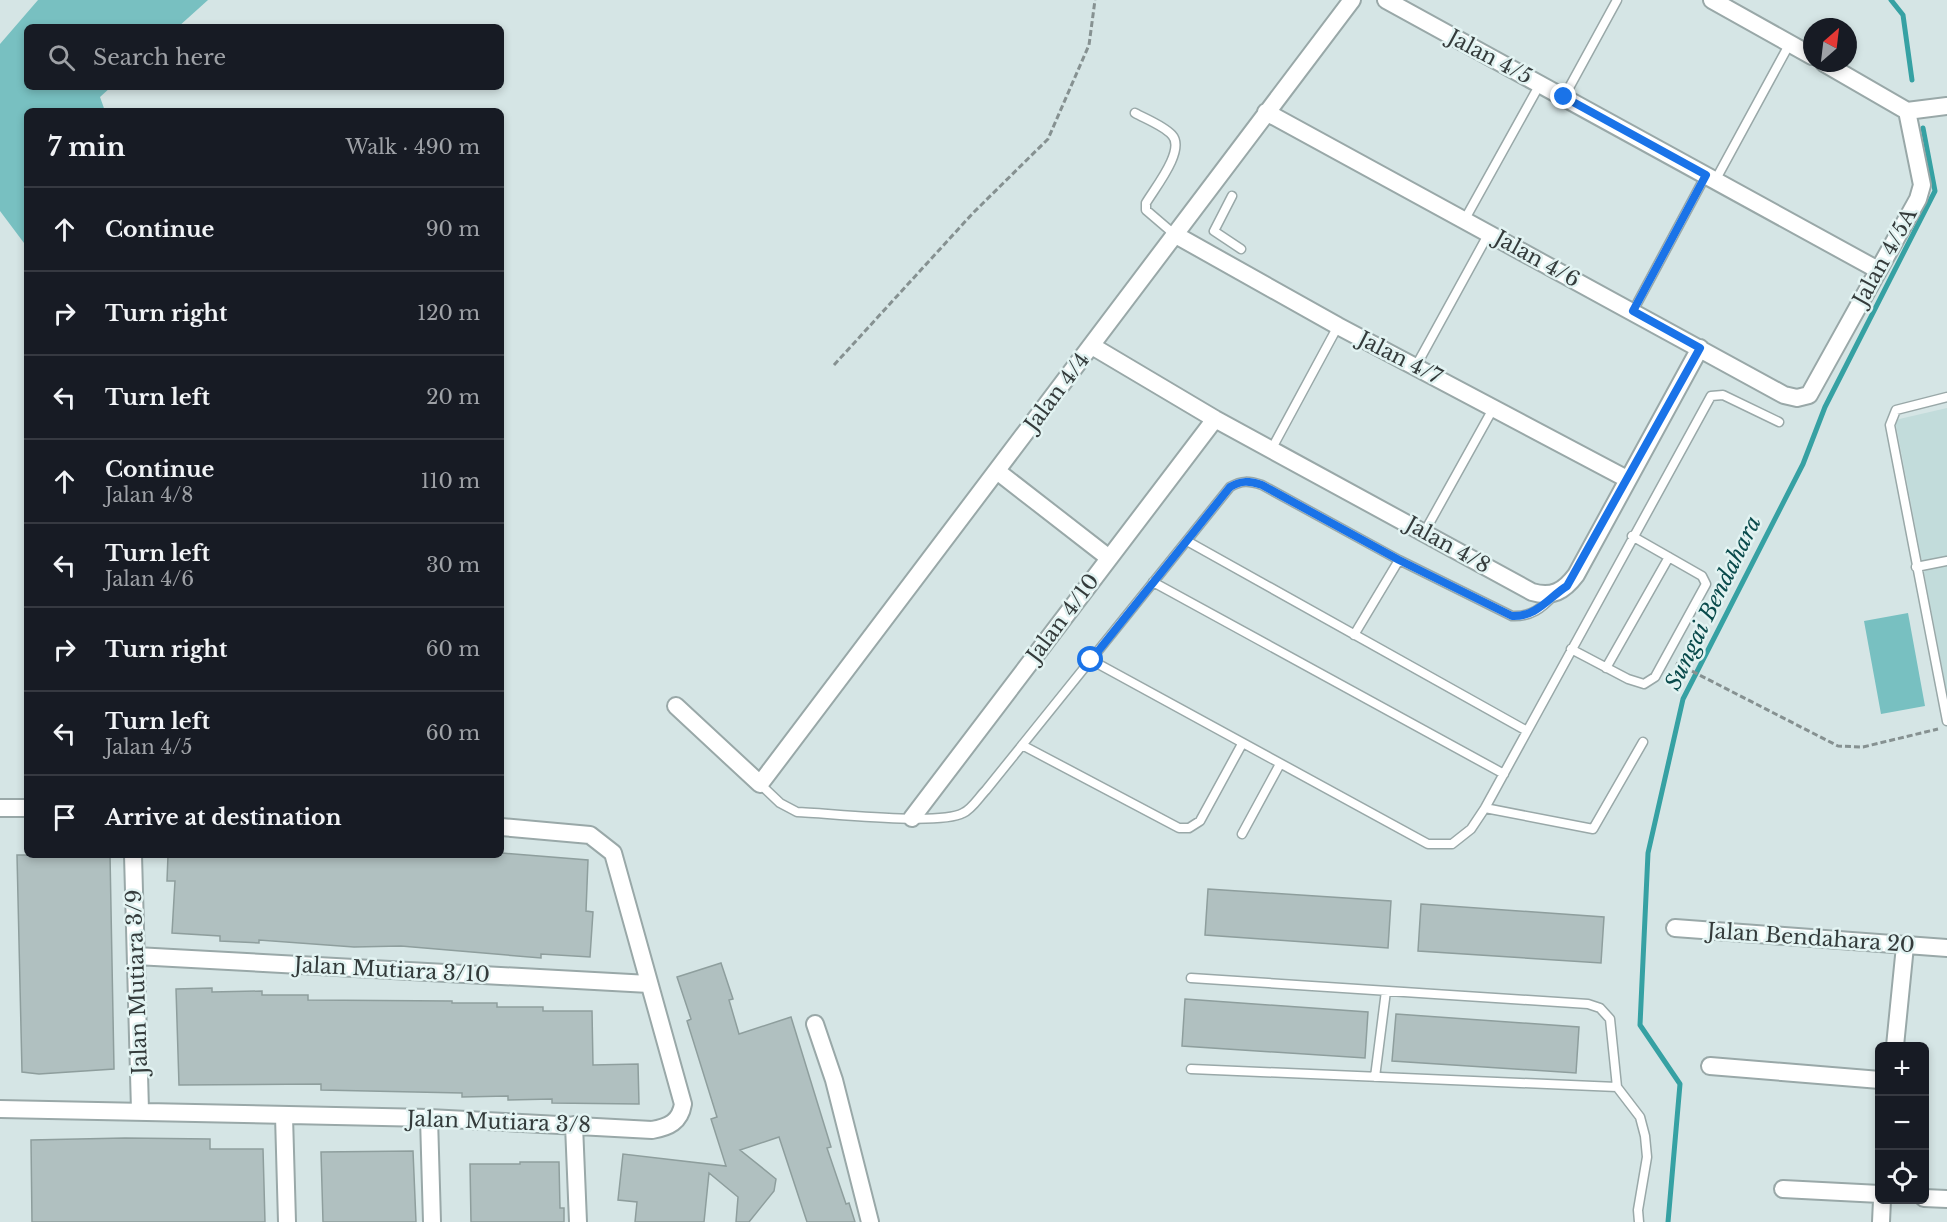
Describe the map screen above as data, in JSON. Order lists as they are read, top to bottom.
{
  "streets": {
    "street": [
      "Jalan 4/5",
      "Jalan 4/5A",
      "Jalan 4/6",
      "Jalan 4/7",
      "Jalan 4/4",
      "Jalan 4/8",
      "Jalan 4/10",
      "Jalan Bendahara 20",
      "Jalan Mutiara 3/10",
      "Jalan Mutiara 3/9",
      "Jalan Mutiara 3/8"
    ]
  },
  "crossings": [
    ["Jalan 4/5", "Jalan 4/5A"],
    ["Jalan 4/5A", "Jalan 4/6"],
    ["Jalan 4/6", "Jalan 4/4"],
    ["Jalan 4/7", "Jalan 4/4"],
    ["Jalan 4/4", "Jalan 4/8"],
    ["Jalan 4/8", "Jalan 4/10"],
    ["Jalan Mutiara 3/10", "Jalan Mutiara 3/9"],
    ["Jalan Mutiara 3/10", "Jalan Mutiara 3/8"],
    ["Jalan Mutiara 3/9", "Jalan Mutiara 3/8"]
  ],
  "water": ["Sungai Bendahara"],
  "north": "top right",
  "page": {
    "search": "Search here",
    "heading": ["7 min", "Walk · 490 m"],
    "list": [
      ["Continue", "90 m"],
      ["Turn right", "120 m"],
      ["Turn left", "20 m"],
      ["Continue", "Jalan 4/8", "110 m"],
      ["Turn left", "Jalan 4/6", "30 m"],
      ["Turn right", "60 m"],
      ["Turn left", "Jalan 4/5", "60 m"],
      "Arrive at destination"
    ],
    "map_buttons": ["+", "−"]
  }
}
